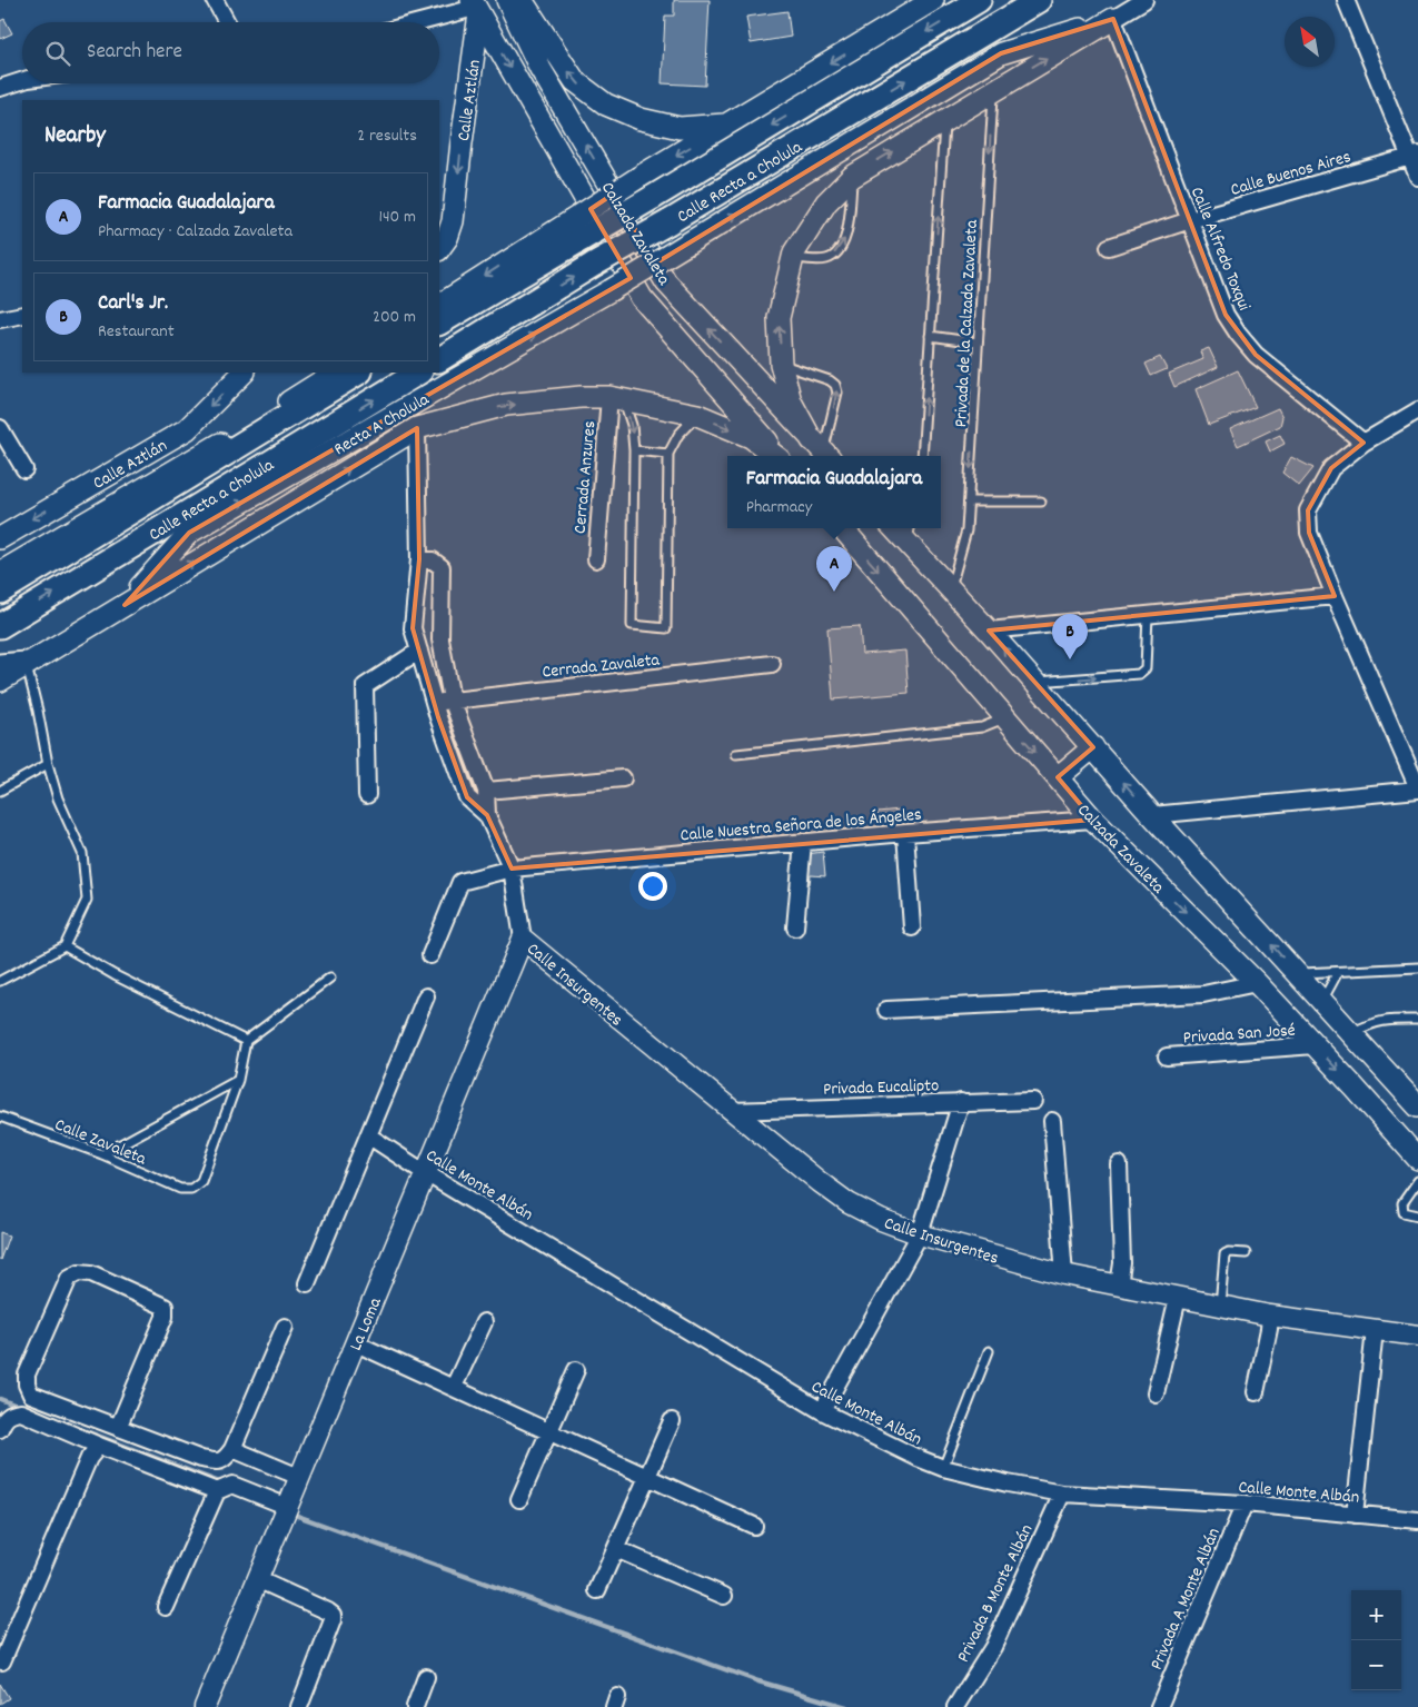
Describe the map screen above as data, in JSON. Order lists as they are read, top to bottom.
{
  "streets": {
    "main road": [
      "Calle Aztlán",
      "Calle Recta a Cholula",
      "Calzada Zavaleta",
      "Recta A Cholula"
    ],
    "street": [
      "Calle Buenos Aires",
      "Calle Alfredo Toxqui",
      "Cerrada Anzures",
      "Cerrada Zavaleta",
      "Calle Nuestra Señora de los Ángeles",
      "Calle Insurgentes",
      "Privada San José",
      "Privada Eucalipto",
      "Calle Monte Albán",
      "La Loma",
      "Privada B Monte Albán",
      "Privada A Monte Albán"
    ],
    "lane": ["Privada de la Calzada Zavaleta", "Calle Zavaleta"]
  },
  "crossings": [
    ["Calle Aztlán", "Calzada Zavaleta"],
    ["Calle Buenos Aires", "Calle Alfredo Toxqui"],
    ["Calzada Zavaleta", "Calle Nuestra Señora de los Ángeles"],
    ["Calzada Zavaleta", "Privada San José"],
    ["Calle Alfredo Toxqui", "Recta A Cholula"],
    ["Calle Insurgentes", "Privada Eucalipto"],
    ["Calle Insurgentes", "La Loma"],
    ["Calle Monte Albán", "La Loma"],
    ["Calle Monte Albán", "Privada B Monte Albán"],
    ["Calle Monte Albán", "Privada A Monte Albán"]
  ],
  "north": "top left",
  "page": {
    "search": "Search here",
    "heading": ["Nearby", "2 results"],
    "list": [
      {
        "mark": "A",
        "name": "Farmacia Guadalajara",
        "note": "Pharmacy · Calzada Zavaleta",
        "value": "140 m"
      },
      {
        "mark": "B",
        "name": "Carl's Jr.",
        "note": "Restaurant",
        "value": "200 m"
      }
    ],
    "popup": ["Farmacia Guadalajara", "Pharmacy"],
    "pins": ["A", "B"],
    "map_buttons": ["+", "−"]
  }
}
